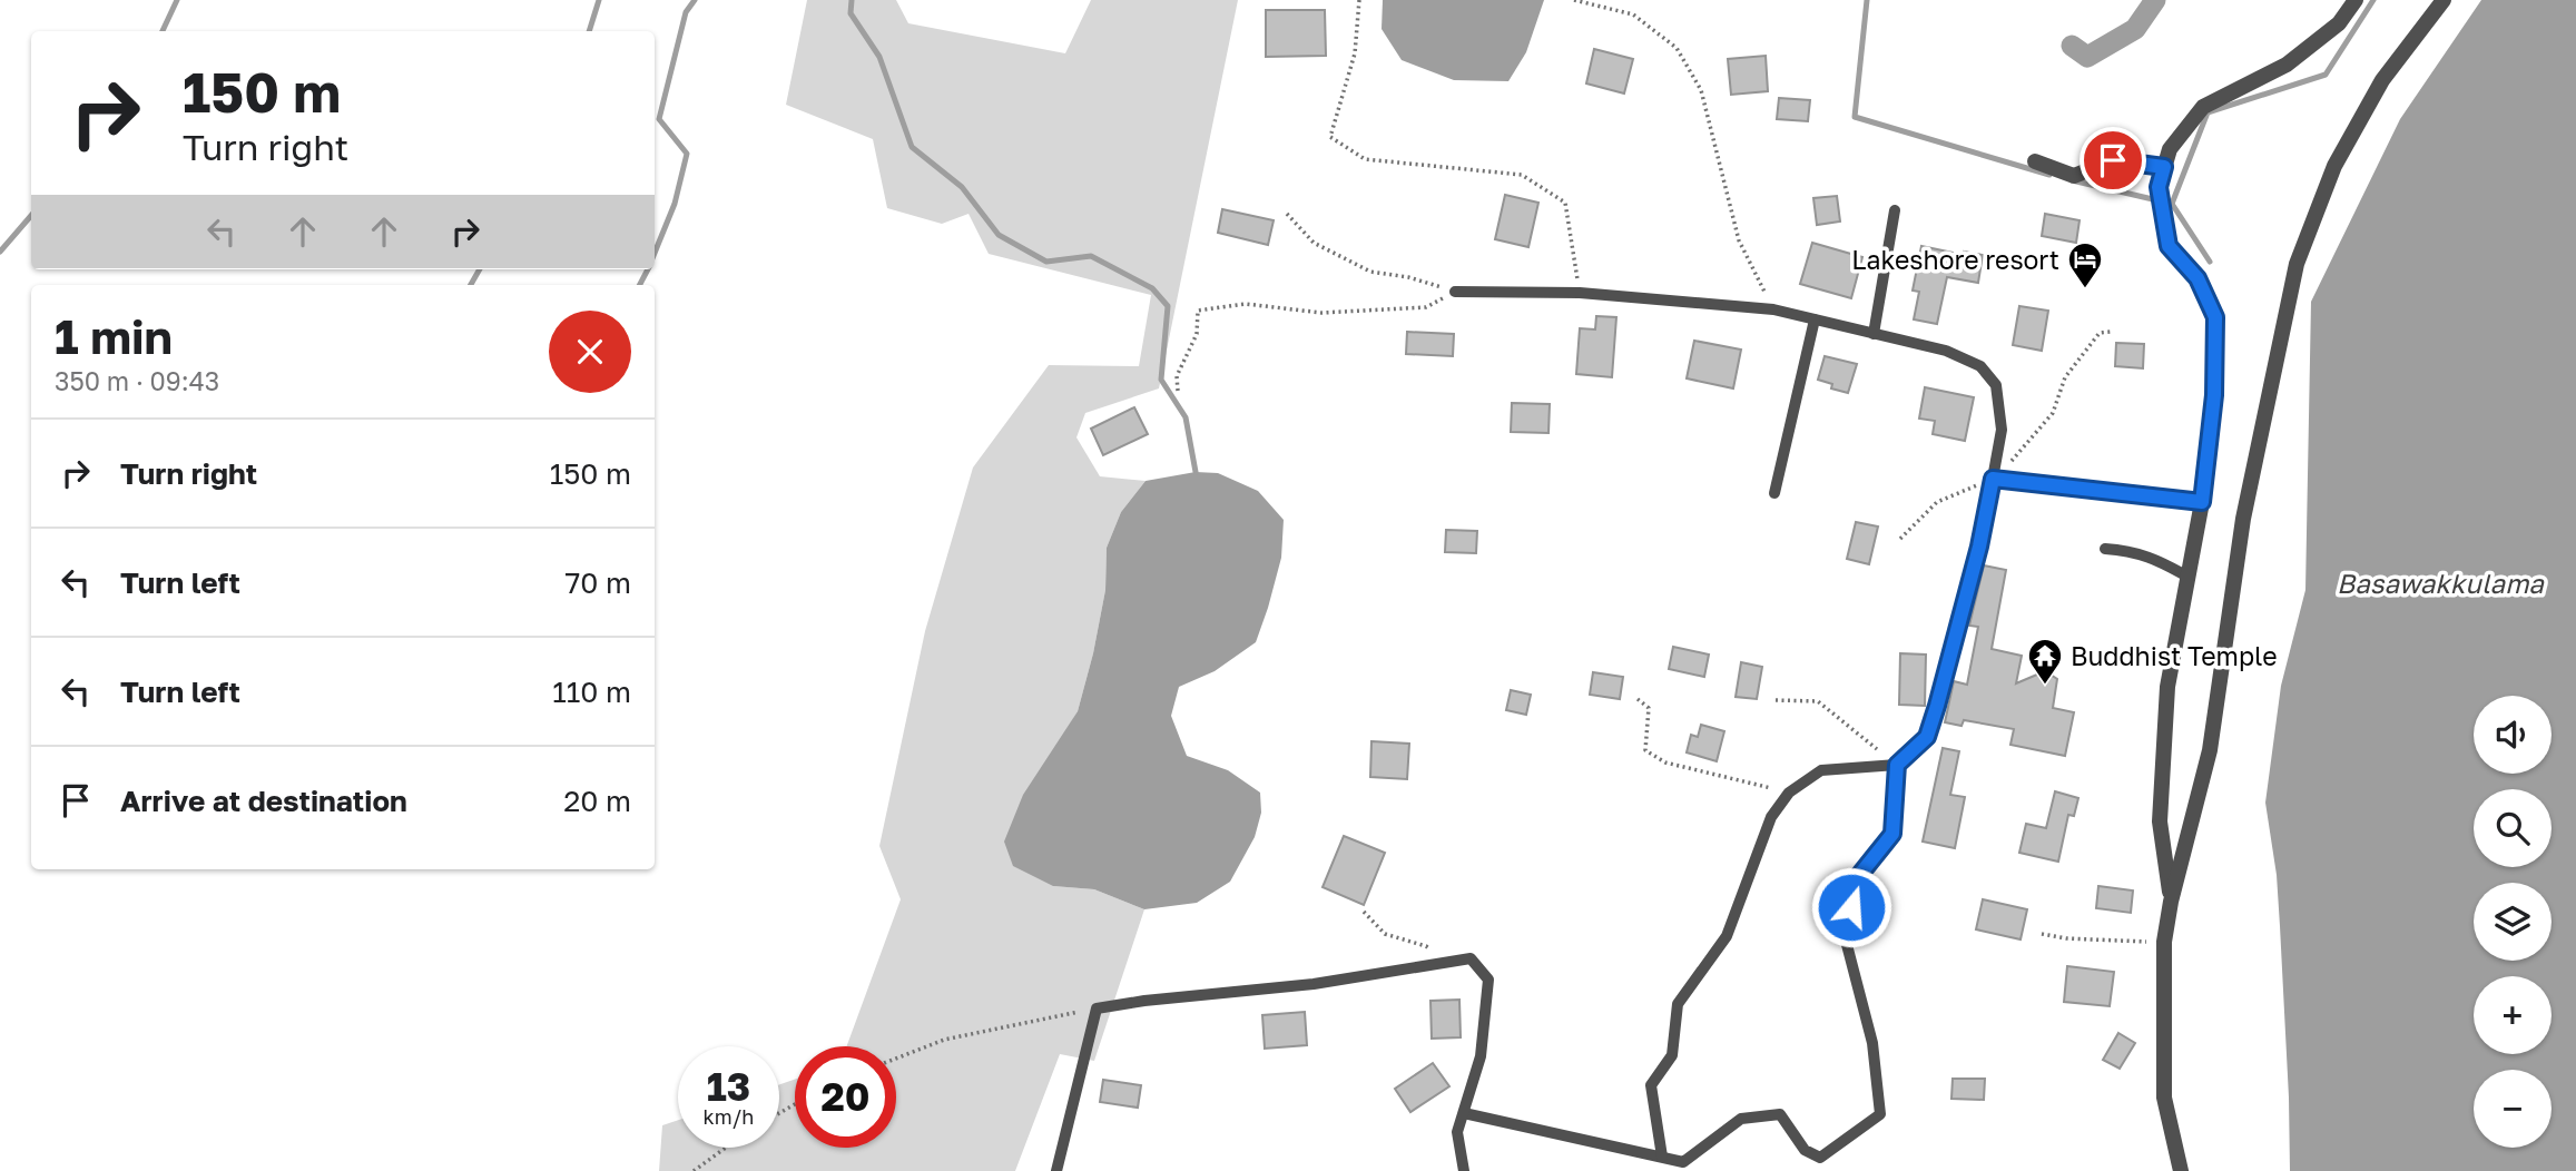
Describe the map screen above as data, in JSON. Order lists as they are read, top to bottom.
{
  "water": ["Basawakkulama"],
  "places": {
    "hotel": ["Lakeshore resort"],
    "temple": ["Buddhist Temple"]
  },
  "page": {
    "turn": ["150 m", "Turn right"],
    "heading": ["1 min", "350 m · 09:43"],
    "list": [
      {
        "name": "Turn right",
        "value": "150 m"
      },
      {
        "name": "Turn left",
        "value": "70 m"
      },
      {
        "name": "Turn left",
        "value": "110 m"
      },
      {
        "name": "Arrive at destination",
        "value": "20 m"
      }
    ],
    "map_buttons": ["+", "−"],
    "speed": "13 km/h",
    "limit": "20"
  }
}
